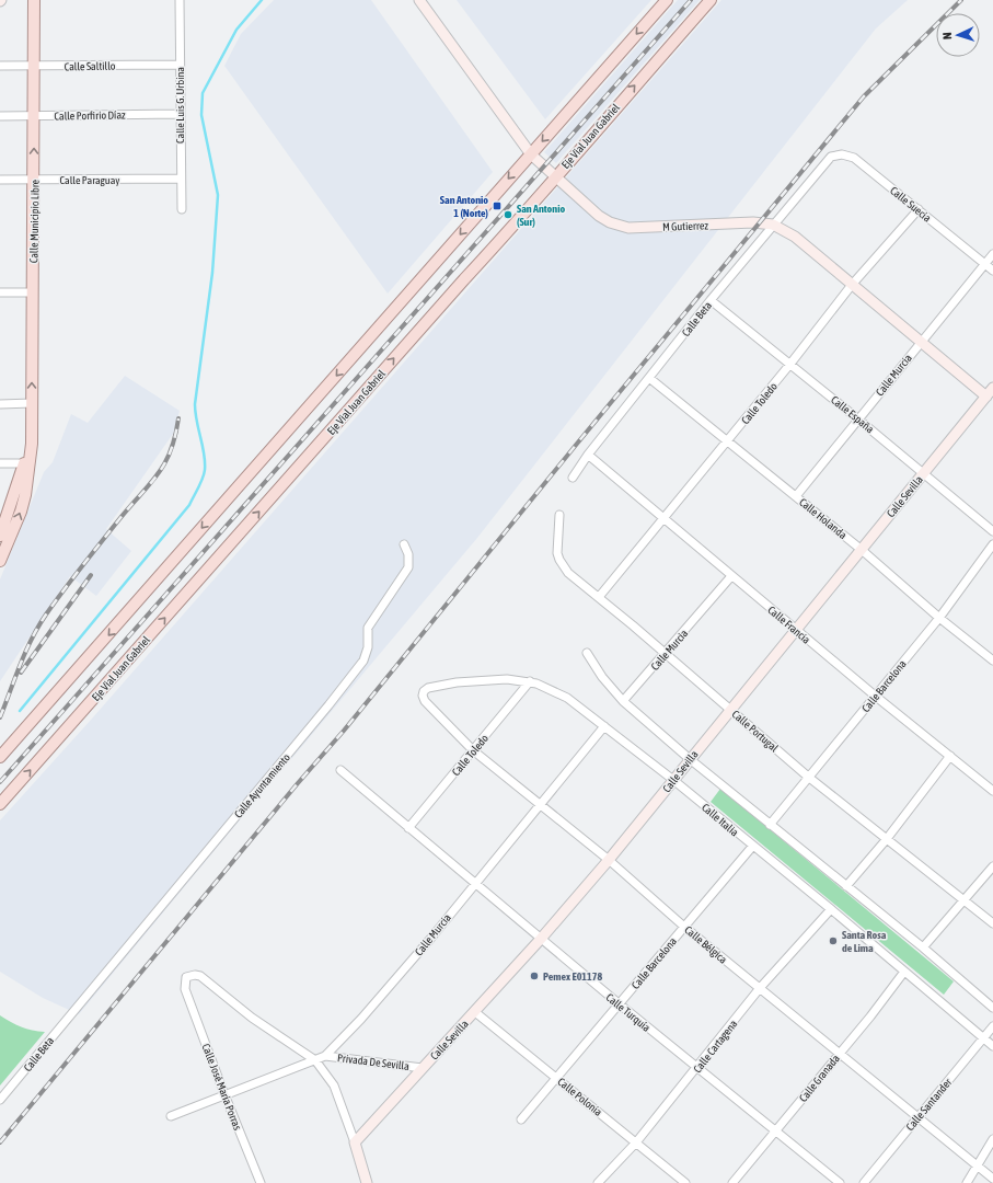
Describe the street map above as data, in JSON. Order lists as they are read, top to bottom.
{
  "streets": {
    "main road": [
      "Eje Vial Juan Gabriel",
      "Calle Municipio Libre",
      "M Gutierrez",
      "Calle Sevilla"
    ],
    "street": [
      "Calle Saltillo",
      "Calle Luis G. Urbina",
      "Calle Porfirio Díaz",
      "Calle Paraguay",
      "Calle Suecia",
      "Calle Beta",
      "Calle Murcia",
      "Calle Toledo",
      "Calle España",
      "Calle Holanda",
      "Calle Francia",
      "Calle Barcelona",
      "Calle Portugal",
      "Calle Ayuntamiento",
      "Calle Italia",
      "Calle Bélgica",
      "Calle Turquía",
      "Calle Cartagena",
      "Privada De Sevilla",
      "Calle Granada",
      "Calle José María Porras",
      "Calle Polonia",
      "Calle Santander"
    ]
  },
  "crossings": [
    ["Calle Saltillo", "Calle Luis G. Urbina"],
    ["Calle Saltillo", "Calle Municipio Libre"],
    ["Calle Luis G. Urbina", "Calle Porfirio Díaz"],
    ["Calle Luis G. Urbina", "Calle Paraguay"],
    ["Calle Porfirio Díaz", "Calle Municipio Libre"],
    ["Eje Vial Juan Gabriel", "M Gutierrez"],
    ["Calle Paraguay", "Calle Municipio Libre"],
    ["Calle Suecia", "Calle Beta"],
    ["Calle Suecia", "Calle Murcia"],
    ["Calle Suecia", "Calle Toledo"],
    ["M Gutierrez", "Calle Beta"],
    ["M Gutierrez", "Calle Murcia"],
    ["M Gutierrez", "Calle Toledo"],
    ["M Gutierrez", "Calle Sevilla"],
    ["Calle Beta", "Calle España"],
    ["Calle Beta", "Calle Holanda"],
    ["Calle Beta", "Calle Francia"],
    ["Calle Beta", "Calle Ayuntamiento"],
    ["Calle Murcia", "Calle España"],
    ["Calle Murcia", "Calle Holanda"],
    ["Calle Murcia", "Calle Francia"],
    ["Calle Murcia", "Calle Portugal"],
    ["Calle Murcia", "Calle Italia"],
    ["Calle Murcia", "Calle Bélgica"],
    ["Calle Murcia", "Calle Turquía"],
    ["Calle Murcia", "Privada De Sevilla"],
    ["Calle Murcia", "Calle José María Porras"],
    ["Calle Toledo", "Calle España"],
    ["Calle Toledo", "Calle Holanda"],
    ["Calle Toledo", "Calle Francia"],
    ["Calle Toledo", "Calle Portugal"],
    ["Calle Toledo", "Calle Italia"],
    ["Calle Toledo", "Calle Bélgica"],
    ["Calle Toledo", "Calle Turquía"],
    ["Calle España", "Calle Sevilla"],
    ["Calle Sevilla", "Calle Holanda"],
    ["Calle Sevilla", "Calle Francia"],
    ["Calle Sevilla", "Calle Portugal"],
    ["Calle Sevilla", "Calle Italia"],
    ["Calle Sevilla", "Calle Bélgica"],
    ["Calle Sevilla", "Calle Turquía"],
    ["Calle Sevilla", "Privada De Sevilla"],
    ["Calle Sevilla", "Calle Polonia"],
    ["Calle Holanda", "Calle Barcelona"],
    ["Calle Francia", "Calle Barcelona"],
    ["Calle Barcelona", "Calle Portugal"],
    ["Calle Barcelona", "Calle Italia"],
    ["Calle Barcelona", "Calle Bélgica"],
    ["Calle Barcelona", "Calle Turquía"],
    ["Calle Barcelona", "Calle Polonia"],
    ["Calle Italia", "Calle Bélgica"],
    ["Calle Italia", "Calle Cartagena"],
    ["Calle Italia", "Calle Granada"],
    ["Calle Italia", "Calle Santander"],
    ["Calle Bélgica", "Calle Cartagena"],
    ["Calle Bélgica", "Calle Granada"],
    ["Calle Bélgica", "Calle Santander"],
    ["Calle Turquía", "Calle Cartagena"],
    ["Calle Turquía", "Calle Granada"],
    ["Calle Cartagena", "Calle Polonia"]
  ],
  "one_way": ["Calle Municipio Libre"],
  "places": {
    "transit": ["San Antonio 1 (Norte)"],
    "other": ["San Antonio (Sur)", "Santa Rosa de Lima", "Pemex E01178"]
  },
  "north": "left"
}
